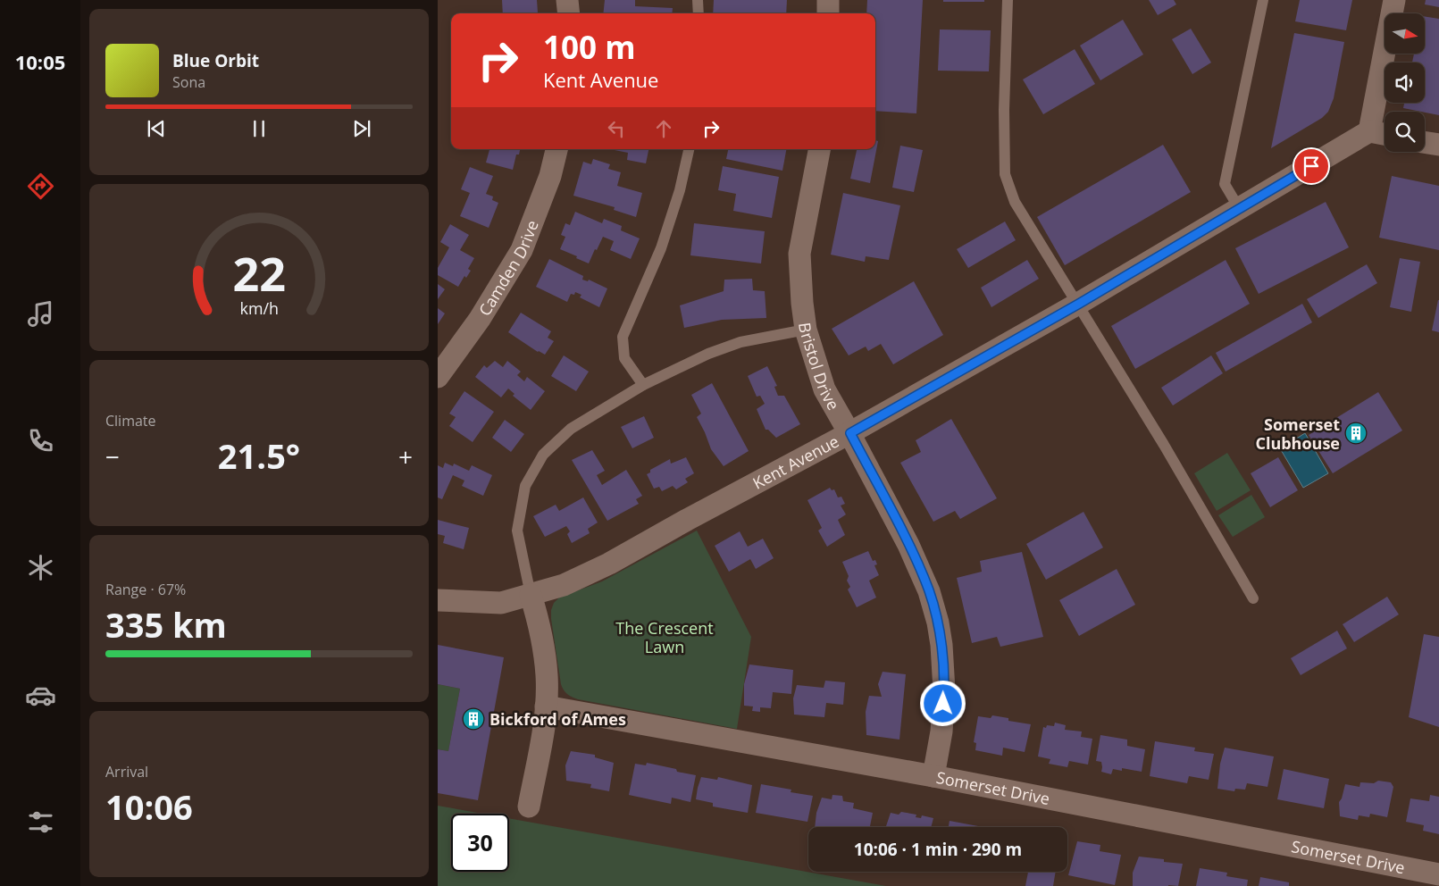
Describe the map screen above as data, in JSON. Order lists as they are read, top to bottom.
{
  "streets": {
    "street": [
      "Camden Drive",
      "Bristol Drive",
      "Kent Avenue",
      "Somerset Drive"
    ]
  },
  "crossings": [
    ["Bristol Drive", "Kent Avenue"],
    ["Bristol Drive", "Somerset Drive"]
  ],
  "parks": ["The Crescent Lawn"],
  "places": {
    "building": ["Somerset Clubhouse", "Bickford of Ames"]
  },
  "north": "right",
  "page": {
    "tabs": "10:05",
    "turn": ["100 m", "Kent Avenue"],
    "song": ["Blue Orbit", "Sona"],
    "tile": [
      "Climate",
      ["Range · 67%", "335 km"],
      ["Arrival", "10:06"]
    ],
    "heat": ["−", "21.5°", "+"],
    "limit": "30",
    "trip": "10:06 · 1 min · 290 m",
    "gauge": ["22", "km/h"]
  }
}
